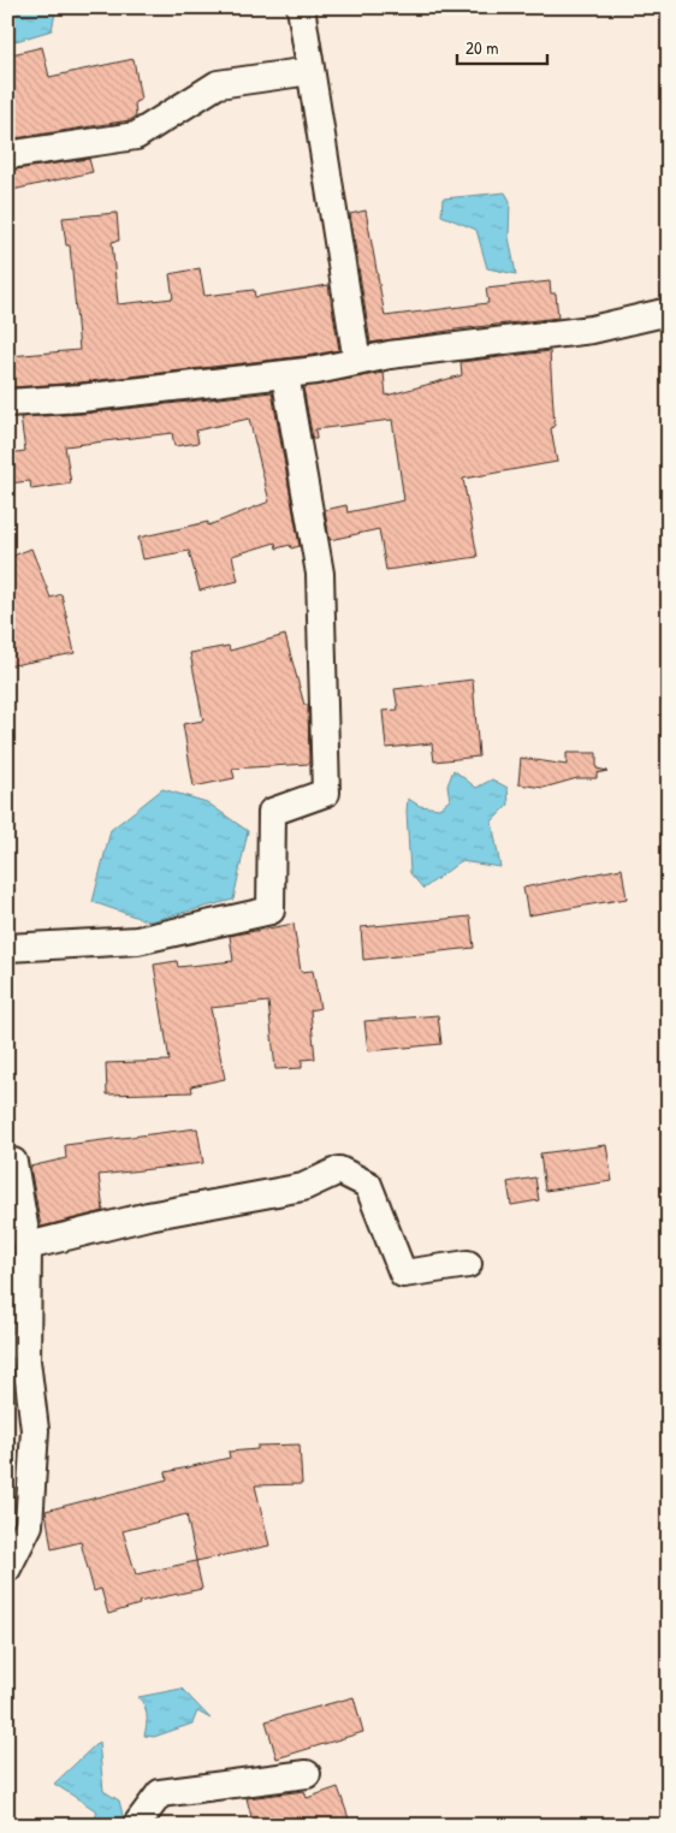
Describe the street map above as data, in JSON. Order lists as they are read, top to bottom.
{
  "scale_bar": "20 m"
}
